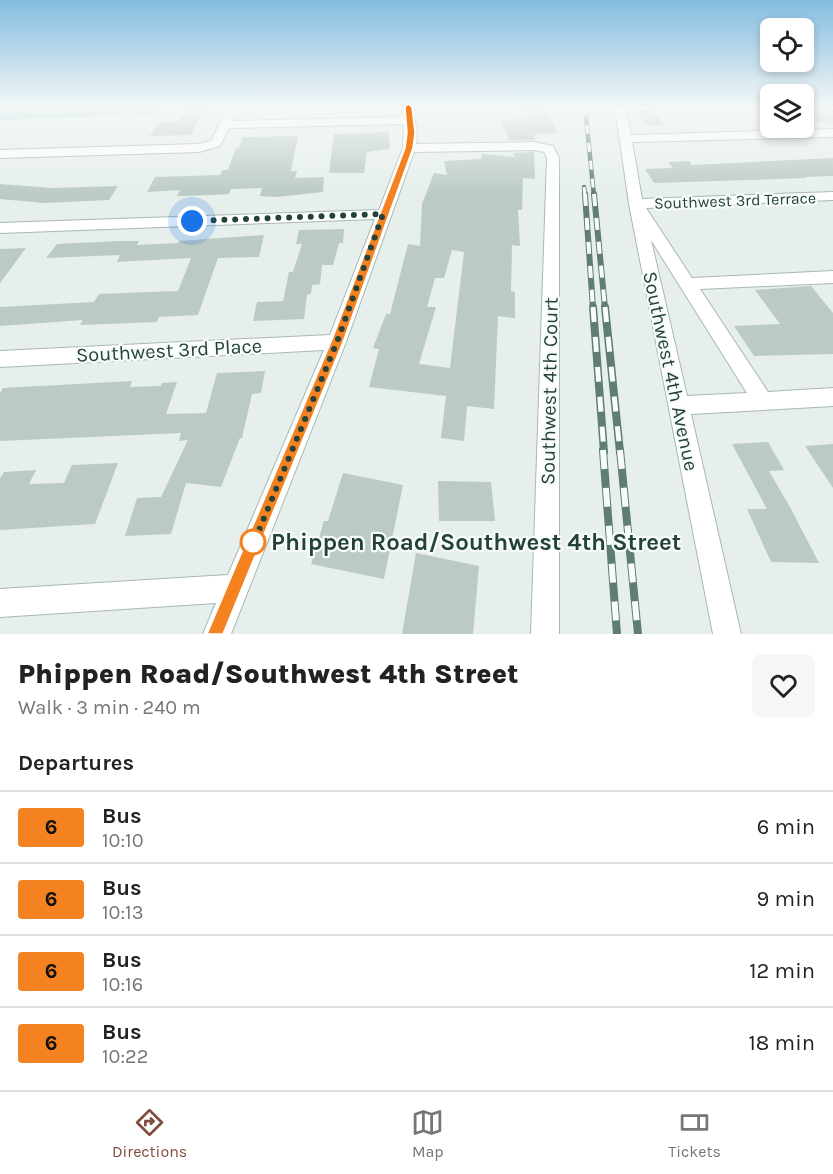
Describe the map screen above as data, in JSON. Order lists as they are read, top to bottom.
{
  "streets": {
    "street": [
      "Southwest 3rd Terrace",
      "Southwest 3rd Place",
      "Southwest 4th Avenue",
      "Southwest 4th Court"
    ]
  },
  "crossings": [
    ["Southwest 3rd Terrace", "Southwest 4th Avenue"]
  ],
  "places": ["Phippen Road/Southwest 4th Street"],
  "lines": ["bus line 6"],
  "page": {
    "heading": [
      ["Phippen Road/Southwest 4th Street", "Walk · 3 min · 240 m"],
      "Departures"
    ],
    "list": [
      {
        "mark": "6",
        "name": "Bus",
        "note": "10:10",
        "value": "6 min"
      },
      {
        "mark": "6",
        "name": "Bus",
        "note": "10:13",
        "value": "9 min"
      },
      {
        "mark": "6",
        "name": "Bus",
        "note": "10:16",
        "value": "12 min"
      },
      {
        "mark": "6",
        "name": "Bus",
        "note": "10:22",
        "value": "18 min"
      }
    ],
    "tabs": ["Directions", "Map", "Tickets"]
  }
}
